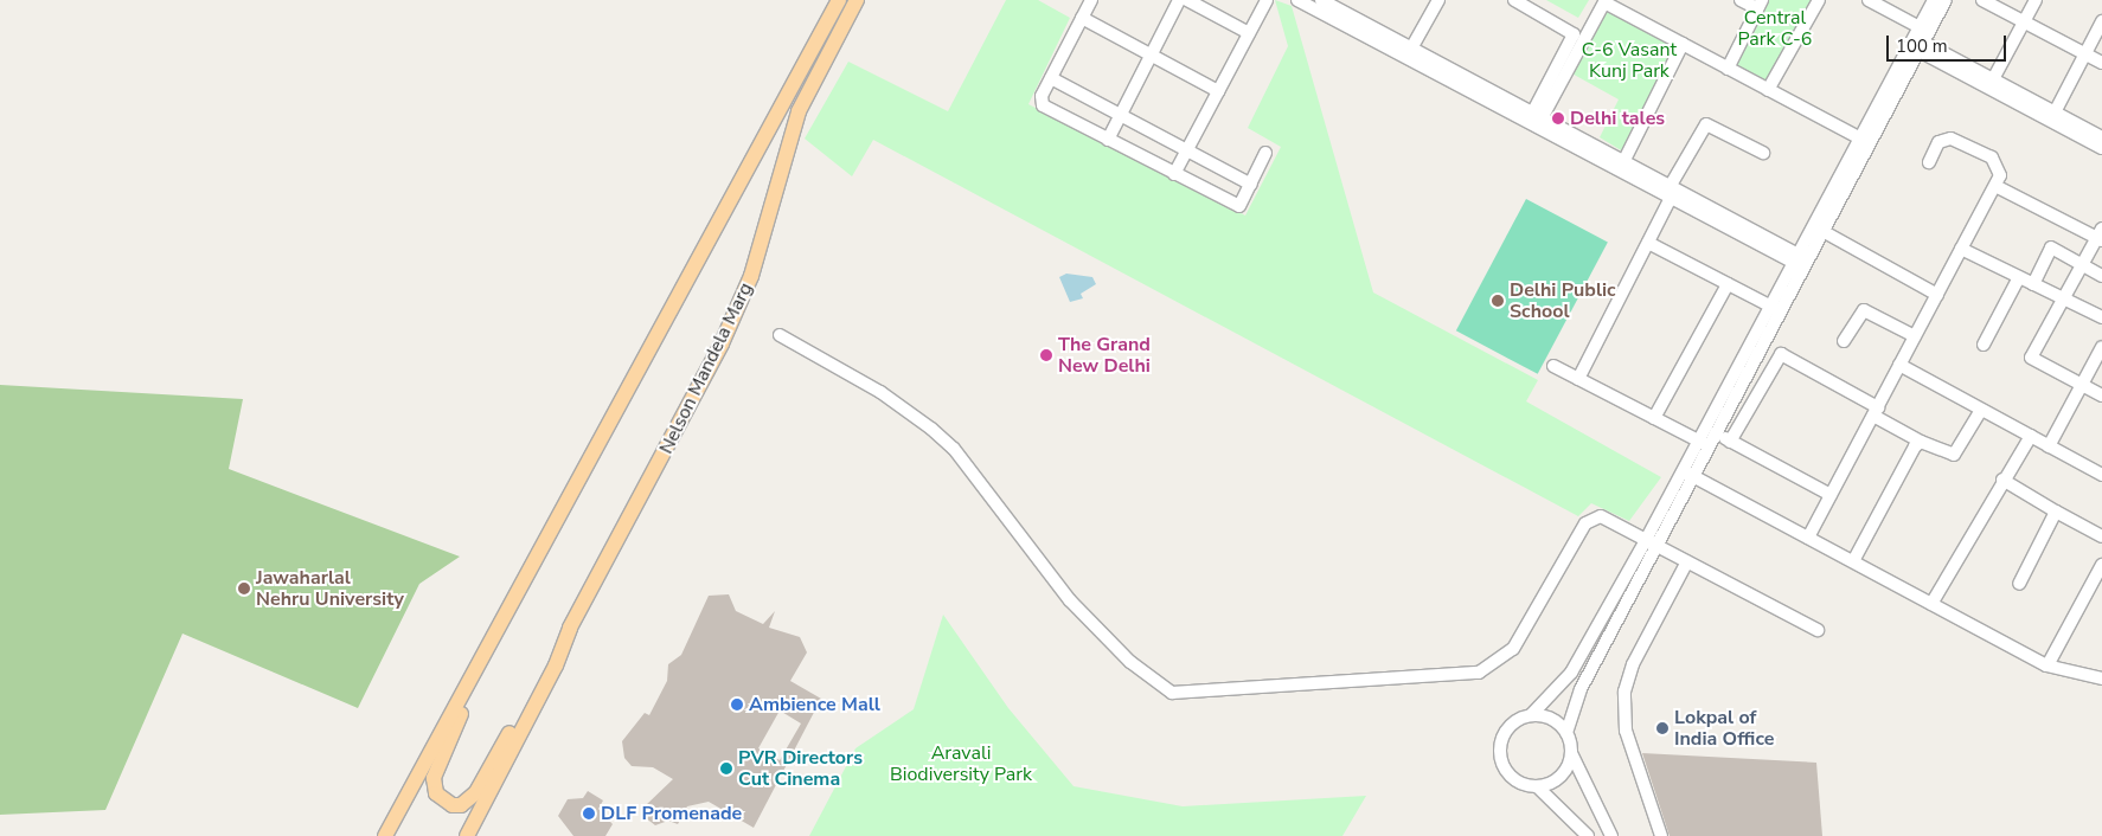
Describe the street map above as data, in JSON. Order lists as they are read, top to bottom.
{
  "streets": {
    "main road": ["Nelson Mandela Marg"]
  },
  "parks": ["Central Park C-6", "C-6 Vasant Kunj Park", "Aravali Biodiversity Park"],
  "places": [
    "Delhi tales",
    "Delhi Public School",
    "The Grand New Delhi",
    "Jawaharlal Nehru University",
    "Ambience Mall",
    "Lokpal of India Office",
    "PVR Directors Cut Cinema",
    "DLF Promenade"
  ],
  "scale_bar": "100 m"
}
